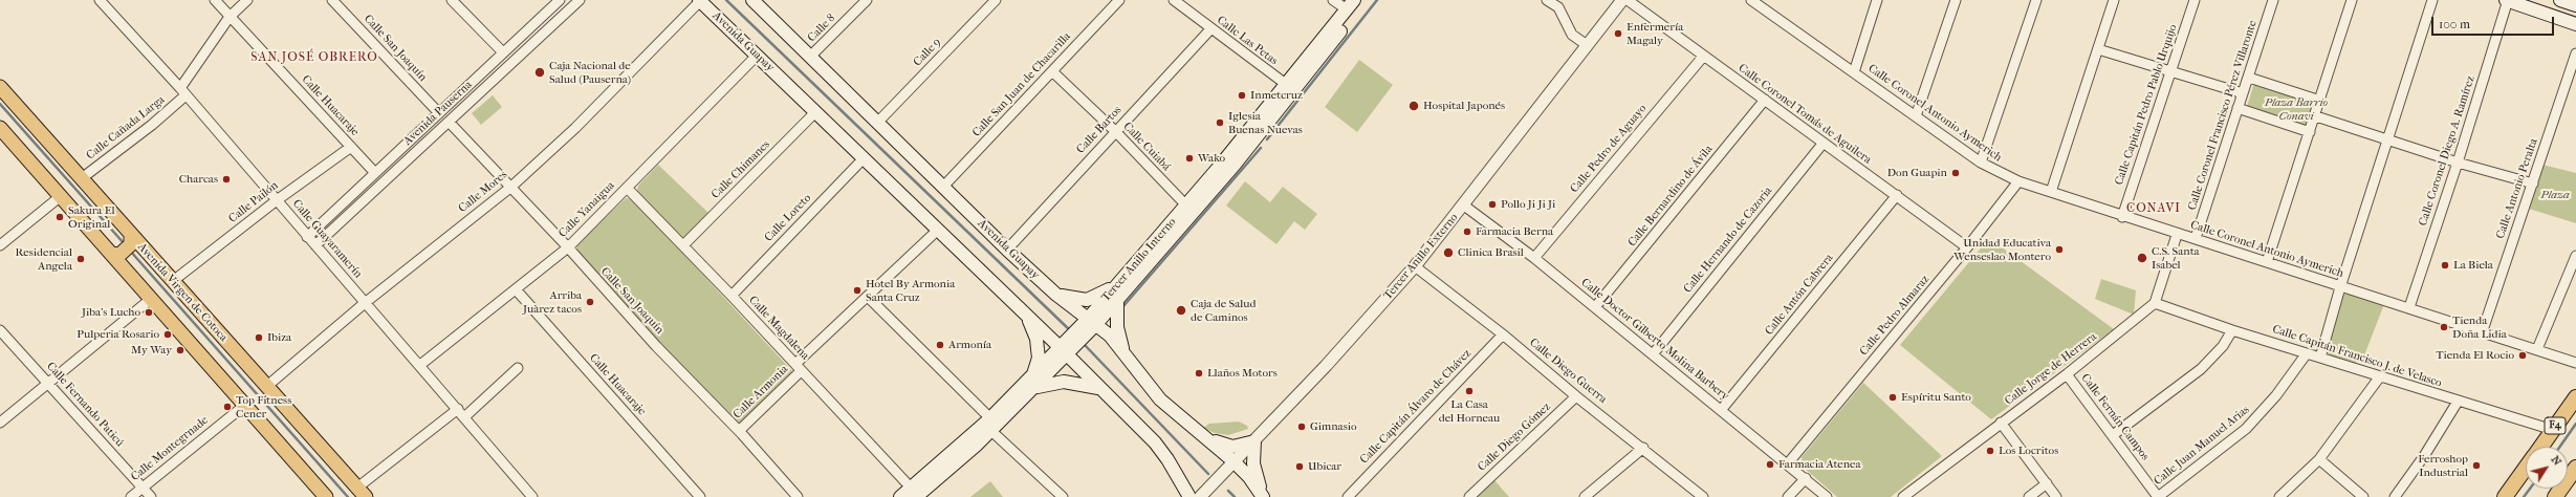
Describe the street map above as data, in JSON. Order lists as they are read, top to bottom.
{
  "streets": {
    "highway": ["F4"],
    "main road": ["Avenida Guapay", "Tercer Anillo Interno", "Avenida Virgen de Cotoca"],
    "street": [
      "Calle 8",
      "Calle Las Petas",
      "Calle San Joaquín",
      "Calle 9",
      "Calle San Juan de Chacarilla",
      "Calle Capitán Pedro Pablo Urquijo",
      "Calle Huacaraje",
      "Avenida Pauserna",
      "Calle Coronel Antonio Aymerich",
      "Calle Coronel Tomás de Aguilera",
      "Calle Coronel Francisco Pérez Villaronte",
      "Calle Cañada Larga",
      "Calle Bartos",
      "Calle Cuiabá",
      "Calle Pedro de Aguayo",
      "Calle Coronel Diego A. Ramírez",
      "Calle Chimanes",
      "Calle Antonio Peralta",
      "Calle Mores",
      "Calle Bernardino de Ávila",
      "Calle Pailón",
      "Calle Yanaigua",
      "Calle Loreto",
      "Calle Guayaramerín",
      "Calle Hernando de Cazoria",
      "Tercer Anillo Externo",
      "Calle Antón Cabrera",
      "Calle Pedro Almaraz",
      "Calle Magdalena",
      "Calle Doctor Gilberto Molina Barbery",
      "Calle Capitán Francisco J. de Velasco",
      "Calle Jorge de Herrera",
      "Calle Diego Guerra",
      "Calle Armonia",
      "Calle Fernando Paticú",
      "Calle Capitán Álvaro de Chávez",
      "Calle Fernán Campos",
      "Calle Diego Gómez",
      "Calle Juan Manuel Arias",
      "Calle Montegrnade"
    ]
  },
  "crossings": [
    ["Calle 8", "Avenida Guapay"],
    ["Calle Las Petas", "Calle Bartos"],
    ["Calle Las Petas", "Tercer Anillo Interno"],
    ["Avenida Guapay", "Calle 9"],
    ["Avenida Guapay", "Calle San Juan de Chacarilla"],
    ["Avenida Guapay", "Calle Bartos"],
    ["Avenida Guapay", "Calle Chimanes"],
    ["Avenida Guapay", "Calle Mores"],
    ["Avenida Guapay", "Calle Yanaigua"],
    ["Avenida Guapay", "Calle Loreto"],
    ["Avenida Guapay", "Tercer Anillo Externo"],
    ["Avenida Guapay", "Tercer Anillo Interno"],
    ["Avenida Guapay", "Calle Armonia"],
    ["Calle San Joaquín", "Avenida Pauserna"],
    ["Calle San Joaquín", "Calle Mores"],
    ["Calle San Joaquín", "Calle Yanaigua"],
    ["Calle San Joaquín", "Calle Armonia"],
    ["Calle San Juan de Chacarilla", "Calle Cuiabá"],
    ["Calle Capitán Pedro Pablo Urquijo", "Calle Coronel Antonio Aymerich"],
    ["Calle Huacaraje", "Avenida Pauserna"],
    ["Calle Huacaraje", "Calle Cañada Larga"],
    ["Calle Huacaraje", "Calle Pailón"],
    ["Calle Huacaraje", "Calle Yanaigua"],
    ["Avenida Pauserna", "Calle Guayaramerín"],
    ["Calle Coronel Antonio Aymerich", "Calle Coronel Francisco Pérez Villaronte"],
    ["Calle Coronel Antonio Aymerich", "Calle Coronel Diego A. Ramírez"],
    ["Calle Coronel Antonio Aymerich", "Calle Antonio Peralta"],
    ["Calle Coronel Antonio Aymerich", "Calle Pedro Almaraz"],
    ["Calle Coronel Tomás de Aguilera", "Calle Pedro de Aguayo"],
    ["Calle Coronel Tomás de Aguilera", "Calle Bernardino de Ávila"],
    ["Calle Coronel Tomás de Aguilera", "Calle Hernando de Cazoria"],
    ["Calle Coronel Tomás de Aguilera", "Calle Antón Cabrera"],
    ["Calle Coronel Tomás de Aguilera", "Calle Pedro Almaraz"],
    ["Calle Cañada Larga", "Calle Guayaramerín"],
    ["Calle Cañada Larga", "Avenida Virgen de Cotoca"],
    ["Calle Bartos", "Calle Cuiabá"],
    ["Calle Cuiabá", "Tercer Anillo Interno"],
    ["Calle Pedro de Aguayo", "Calle Doctor Gilberto Molina Barbery"],
    ["Calle Chimanes", "Calle Magdalena"],
    ["Calle Mores", "Calle Guayaramerín"],
    ["Calle Mores", "Avenida Virgen de Cotoca"],
    ["Calle Bernardino de Ávila", "Calle Doctor Gilberto Molina Barbery"],
    ["Calle Pailón", "Calle Guayaramerín"],
    ["Calle Pailón", "Avenida Virgen de Cotoca"],
    ["Calle Yanaigua", "Calle Guayaramerín"],
    ["Calle Yanaigua", "Calle Magdalena"],
    ["Calle Loreto", "Calle Magdalena"],
    ["Calle Hernando de Cazoria", "Calle Doctor Gilberto Molina Barbery"],
    ["Tercer Anillo Externo", "Calle Doctor Gilberto Molina Barbery"],
    ["Tercer Anillo Externo", "Calle Diego Guerra"],
    ["Tercer Anillo Interno", "Calle Magdalena"],
    ["Calle Antón Cabrera", "Calle Doctor Gilberto Molina Barbery"],
    ["Calle Pedro Almaraz", "Calle Doctor Gilberto Molina Barbery"],
    ["Calle Magdalena", "Calle Armonia"],
    ["Calle Capitán Francisco J. de Velasco", "Calle Jorge de Herrera"],
    ["Calle Capitán Francisco J. de Velasco", "F4"],
    ["Calle Capitán Francisco J. de Velasco", "Calle Juan Manuel Arias"],
    ["Calle Jorge de Herrera", "Calle Fernán Campos"],
    ["Calle Diego Guerra", "Calle Capitán Álvaro de Chávez"],
    ["Calle Diego Guerra", "Calle Diego Gómez"],
    ["Calle Fernando Paticú", "Calle Montegrnade"],
    ["Calle Fernán Campos", "Calle Juan Manuel Arias"]
  ],
  "districts": ["SAN JOSÉ OBRERO", "CONAVI"],
  "parks": ["Plaza Barrio Conavi", "Plaza"],
  "places": [
    "Enfermería Magaly",
    "Caja Nacional de Salud (Pauserna)",
    "Inmetcruz",
    "Hospital Japonés",
    "Iglesia Buenas Nuevas",
    "Wako",
    "Don Guapin",
    "Charcas",
    "Pollo Ji Ji Ji",
    "Sakura El Original",
    "Farmacia Berna",
    "Unidad Educativa Wenseslao Montero",
    "Clinica Brasil",
    "C.S. Santa Isabel",
    "Residencial Angela",
    "La Biela",
    "Hotel By Armonia Santa Cruz",
    "Arriba Juàrez tacos",
    "Caja de Salud de Caminos",
    "Jiba's Lucho",
    "Tienda Doña Lidia",
    "Pulperia Rosario",
    "Ibiza",
    "Armonía",
    "My Way",
    "Tienda El Rocio",
    "Llaños Motors",
    "La Casa del Horneau",
    "Espíritu Santo",
    "Top Fitness Cener",
    "Gimnasio",
    "Los Locritos",
    "Farmacia Atenea",
    "Ferroshop Industrial",
    "Ubicar"
  ],
  "scale_bar": "100 m",
  "north": "top right"
}
